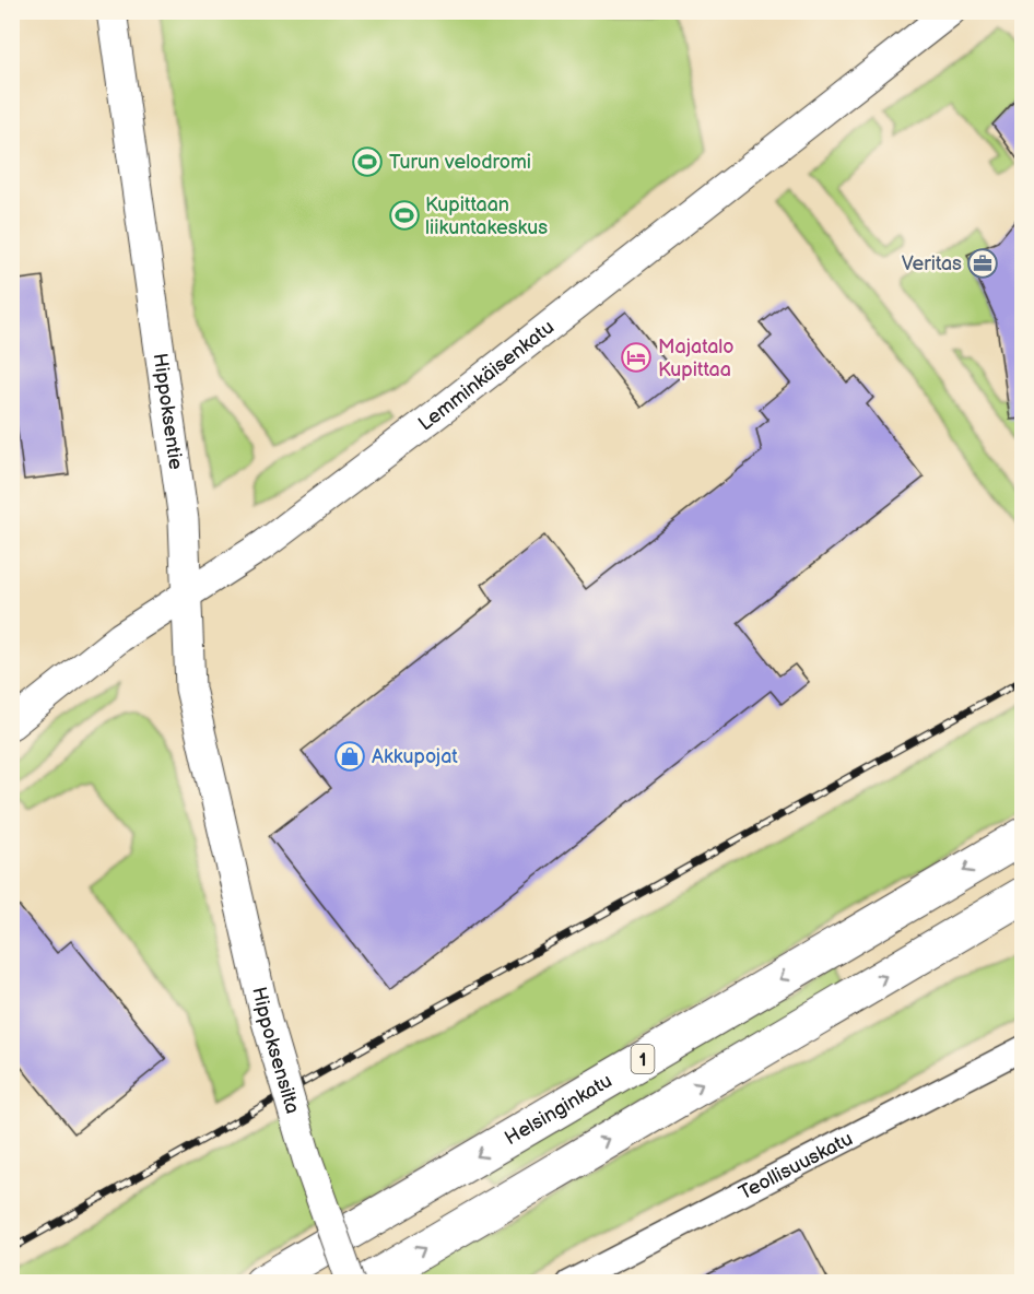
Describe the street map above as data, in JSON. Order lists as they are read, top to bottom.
{
  "streets": {
    "highway": ["1", "Helsinginkatu"],
    "street": [
      "Lemminkäisenkatu",
      "Hippoksentie",
      "Hippoksensilta",
      "Teollisuuskatu"
    ]
  },
  "crossings": [
    ["Lemminkäisenkatu", "Hippoksentie"],
    ["Hippoksentie", "Hippoksensilta"]
  ],
  "places": {
    "sports": ["Turun velodromi", "Kupittaan liikuntakeskus"],
    "office": ["Veritas"],
    "hotel": ["Majatalo Kupittaa"],
    "shop": ["Akkupojat"]
  }
}
